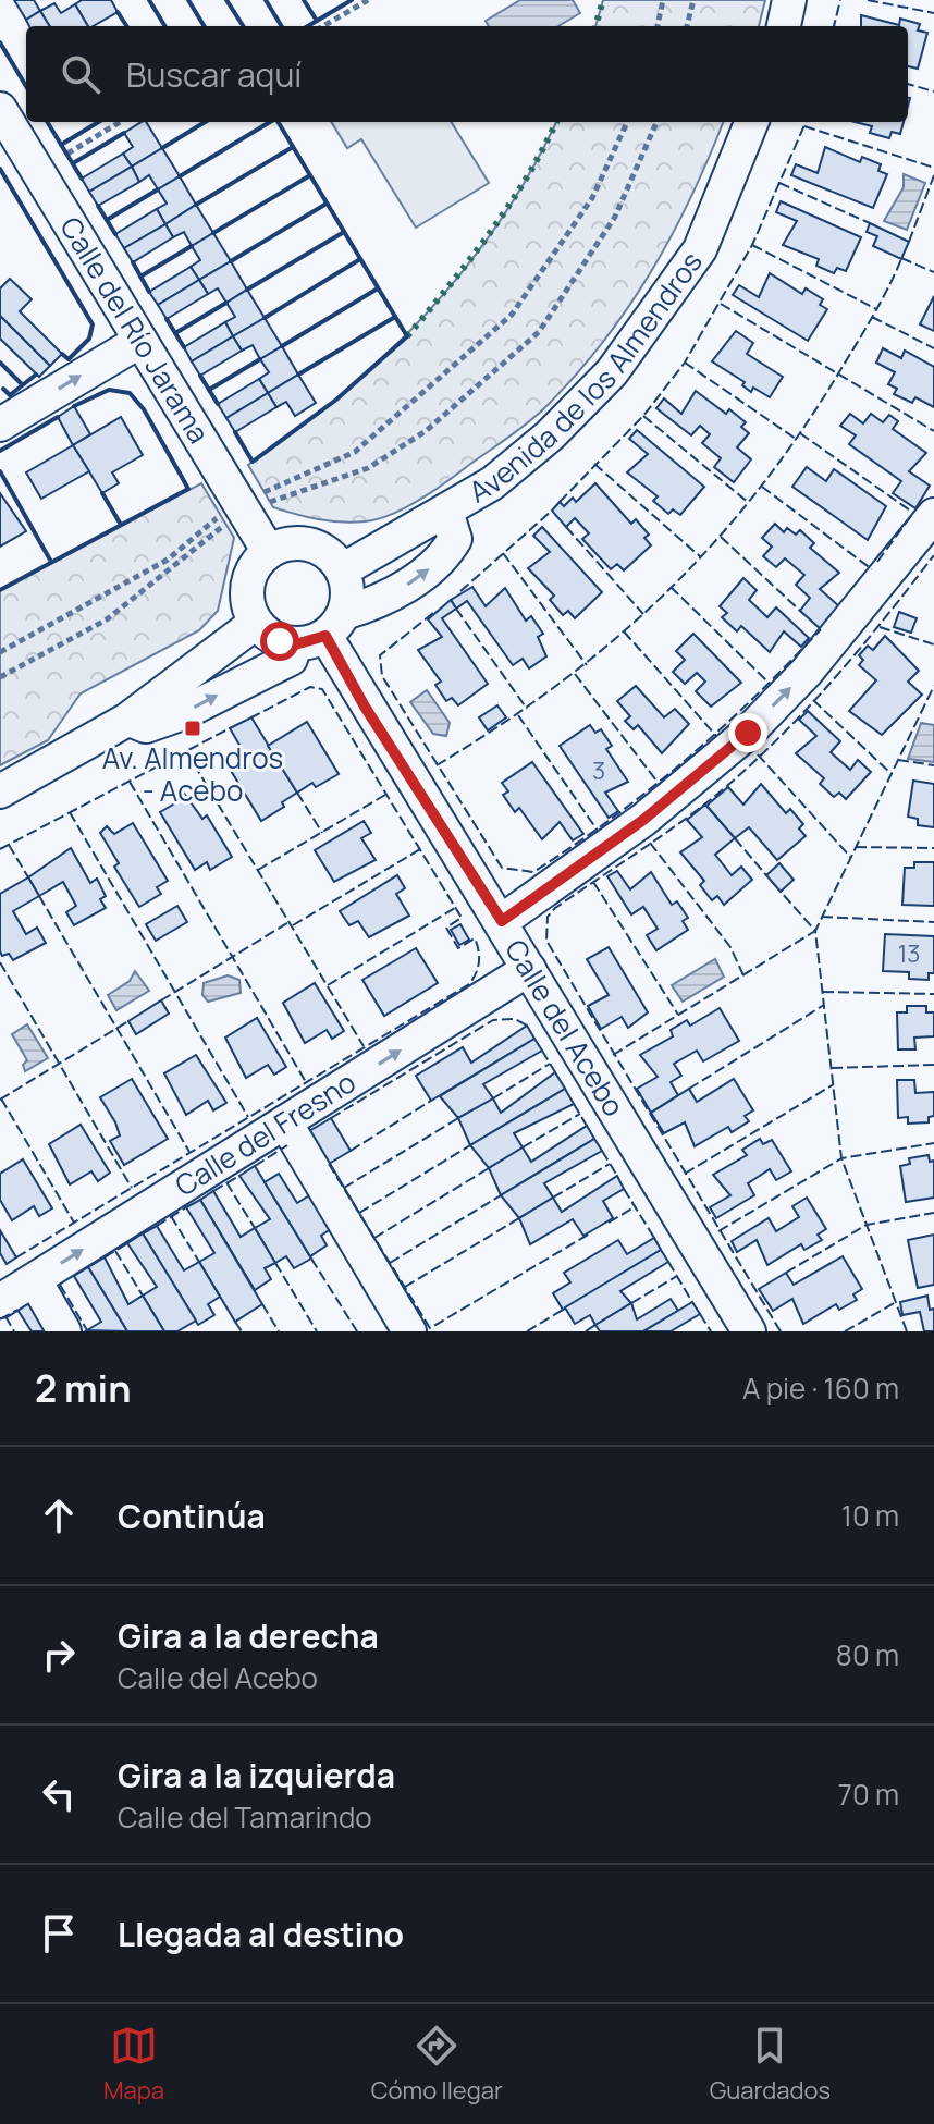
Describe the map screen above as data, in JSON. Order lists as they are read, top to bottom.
{
  "streets": {
    "street": [
      "Calle del Río Jarama",
      "Avenida de los Almendros",
      "Calle del Acebo",
      "Calle del Fresno"
    ]
  },
  "crossings": [
    ["Calle del Río Jarama", "Avenida de los Almendros"],
    ["Calle del Río Jarama", "Calle del Acebo"],
    ["Avenida de los Almendros", "Calle del Acebo"],
    ["Calle del Acebo", "Calle del Fresno"]
  ],
  "one_way": ["Calle del Fresno"],
  "places": {
    "transit": ["Av. Almendros - Acebo"]
  },
  "house_numbers": ["3", "13"],
  "page": {
    "search": "Buscar aquí",
    "heading": ["2 min", "A pie · 160 m"],
    "list": [
      ["Continúa", "10 m"],
      ["Gira a la derecha", "Calle del Acebo", "80 m"],
      ["Gira a la izquierda", "Calle del Tamarindo", "70 m"],
      "Llegada al destino"
    ],
    "nav": ["Mapa", "Cómo llegar", "Guardados"]
  }
}
